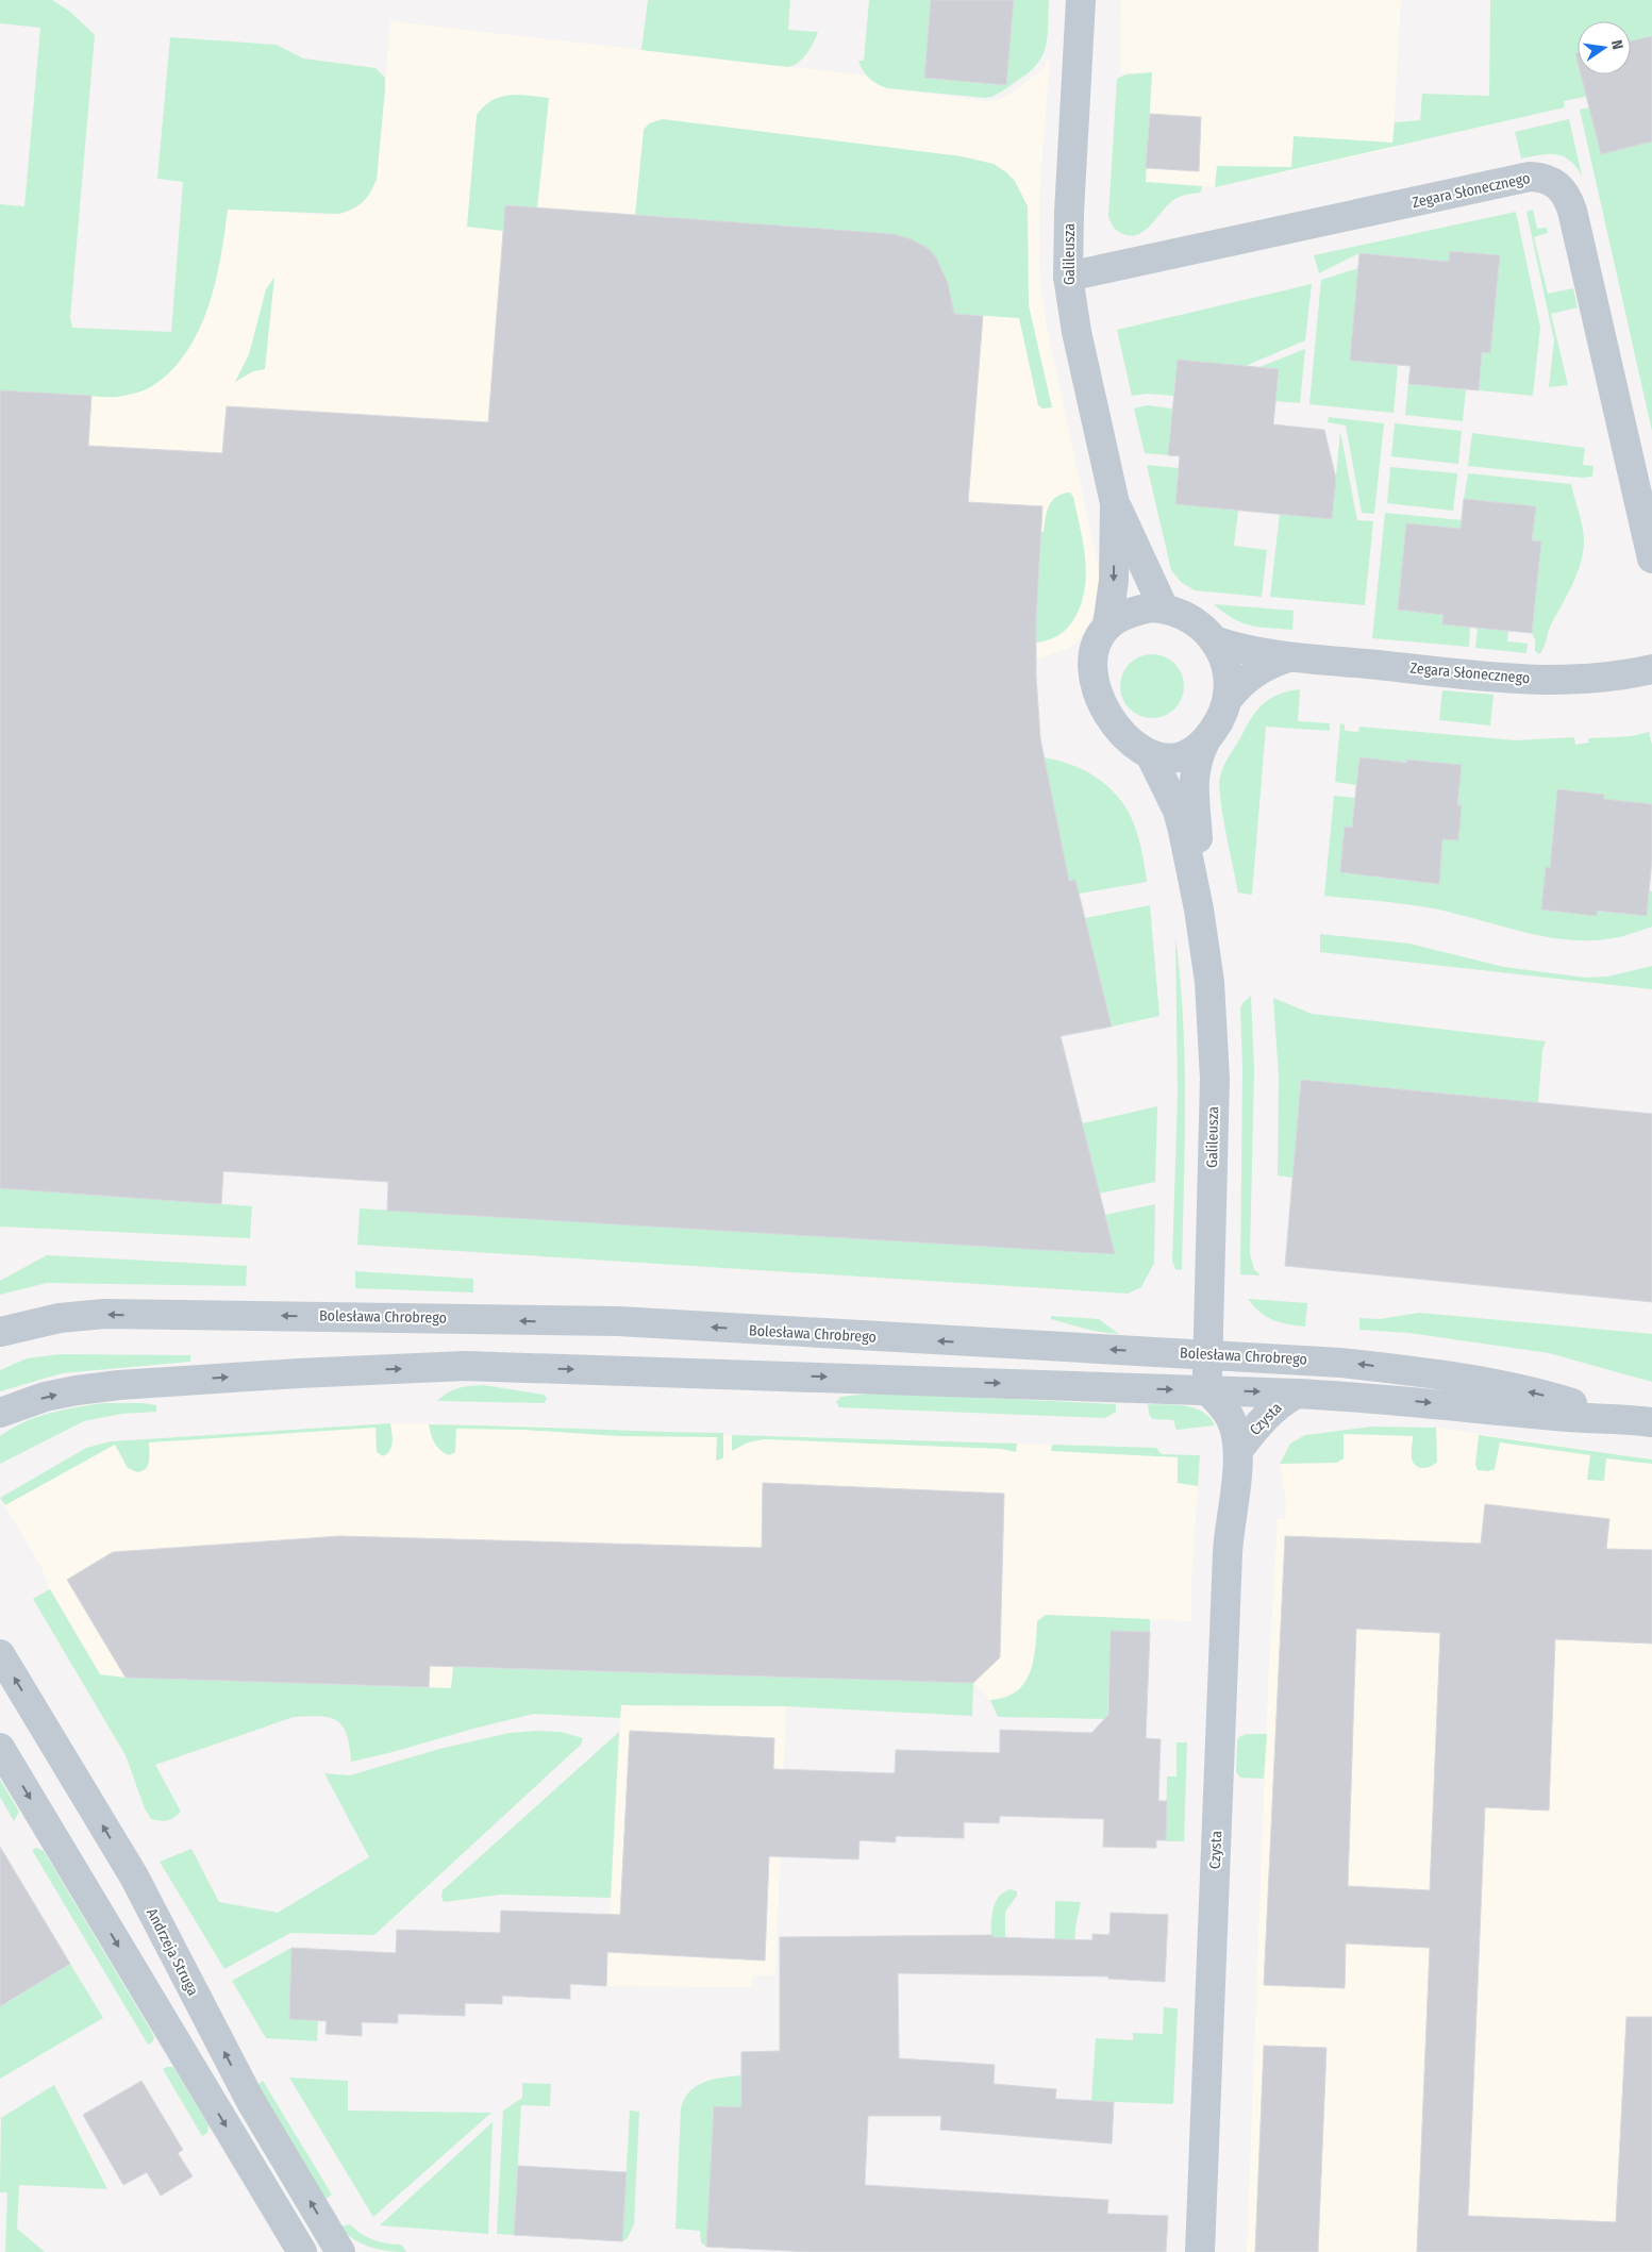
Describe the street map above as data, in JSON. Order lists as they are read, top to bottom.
{
  "streets": {
    "street": [
      "Zegara Słonecznego",
      "Galileusza",
      "Bolesława Chrobrego",
      "Czysta",
      "Andrzeja Struga"
    ]
  },
  "crossings": [
    ["Zegara Słonecznego", "Galileusza"],
    ["Galileusza", "Bolesława Chrobrego"],
    ["Galileusza", "Czysta"],
    ["Bolesława Chrobrego", "Czysta"]
  ],
  "north": "right"
}
